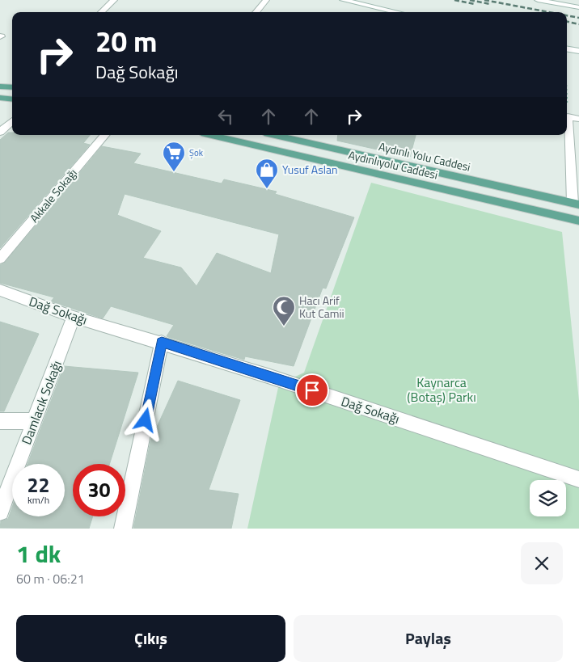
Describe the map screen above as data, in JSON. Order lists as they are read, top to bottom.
{
  "streets": {
    "main road": ["Aydınlı Yolu Caddesi", "Aydınlıyolu Caddesi"],
    "street": ["Akkale Sokağı", "Dağ Sokağı", "Damlacık Sokağı"]
  },
  "crossings": [
    ["Dağ Sokağı", "Damlacık Sokağı"]
  ],
  "parks": ["Kaynarca (Botaş) Parkı"],
  "places": {
    "supermarket": ["Şok"],
    "shop": ["Yusuf Aslan"],
    "mosque": ["Hacı Arif Kut Camii"]
  },
  "page": {
    "turn": ["20 m", "Dağ Sokağı"],
    "speed": "22 km/h",
    "limit": "30",
    "heading": ["1 dk", "60 m · 06:21"],
    "buttons": ["Çıkış", "Paylaş"]
  }
}
